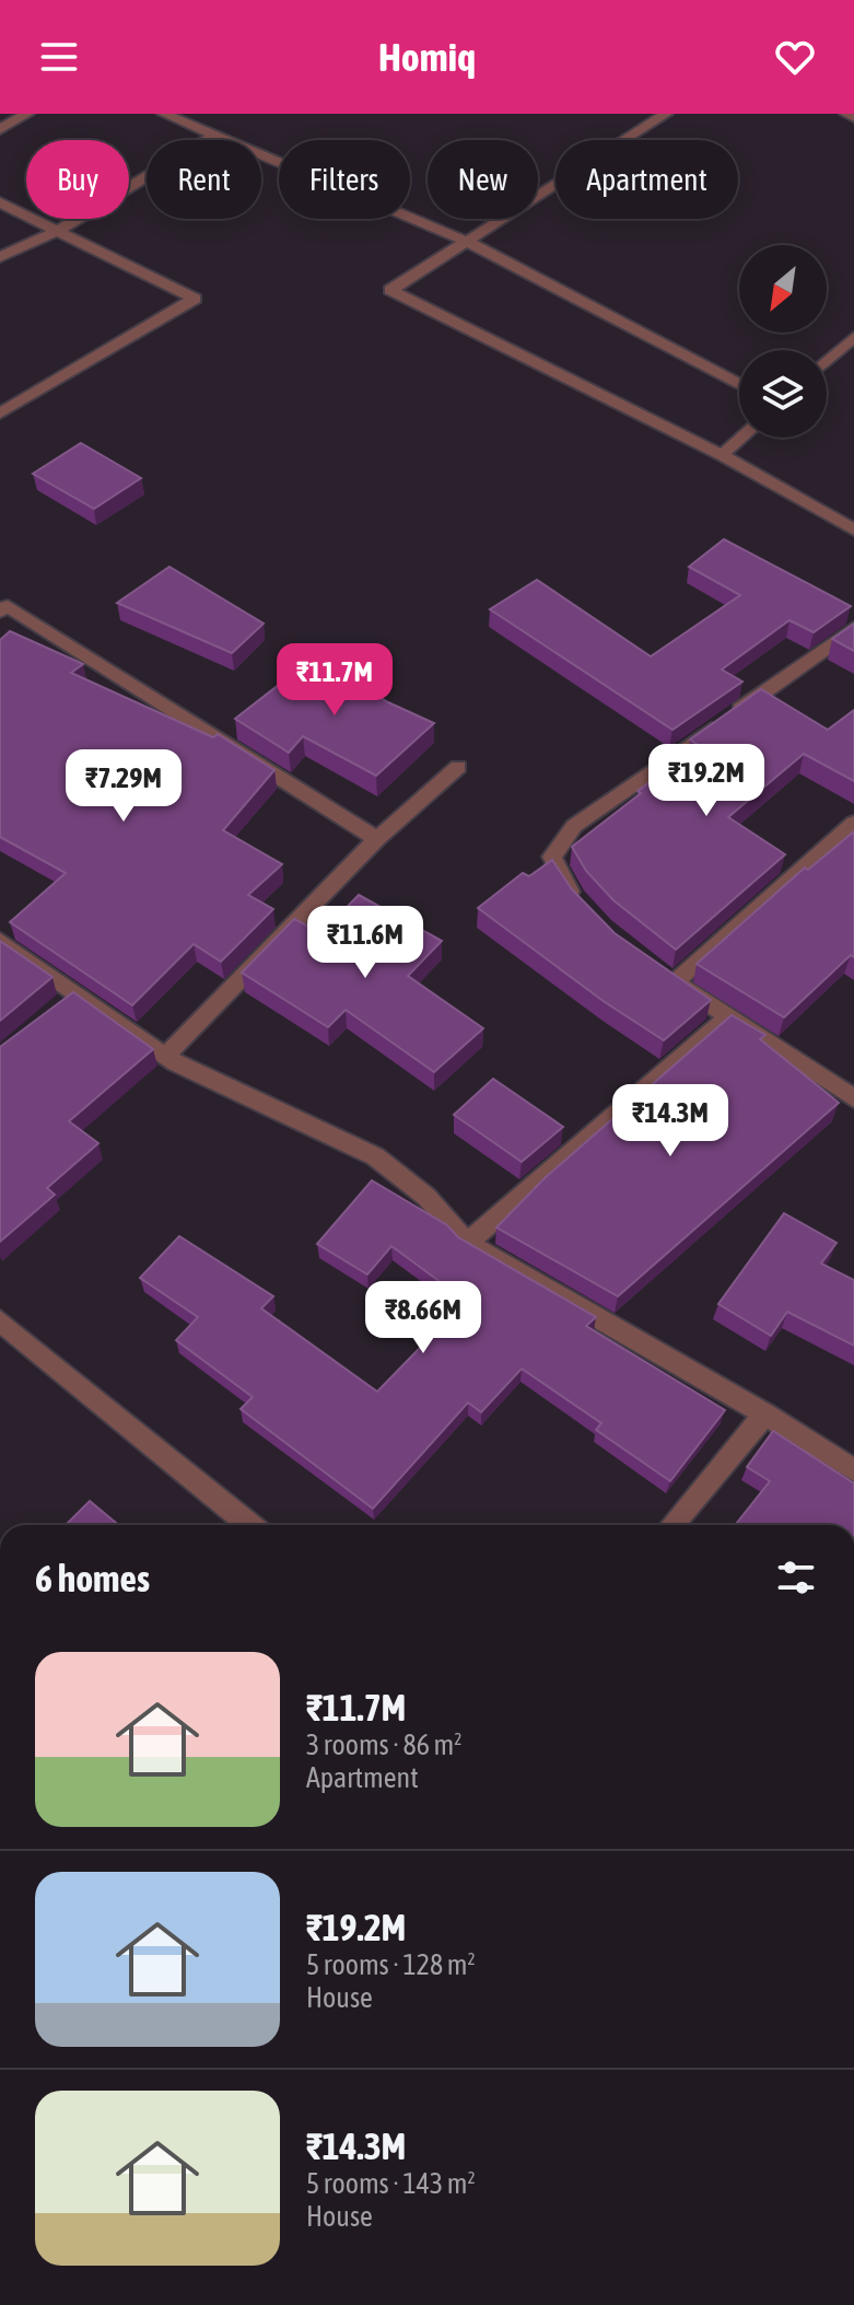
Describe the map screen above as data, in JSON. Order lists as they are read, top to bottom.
{
  "north": "bottom left",
  "page": {
    "header": "Homiq",
    "chip": [
      "Buy",
      "Rent",
      "Filters",
      "New",
      "Apartment"
    ],
    "price": [
      "₹11.7M",
      "₹19.2M",
      "₹7.29M",
      "₹11.6M",
      "₹14.3M",
      "₹8.66M"
    ],
    "heading": "6 homes",
    "list": [
      {
        "name": "₹11.7M",
        "note": "3 rooms · 86 m² · Apartment"
      },
      {
        "name": "₹19.2M",
        "note": "5 rooms · 128 m² · House"
      },
      {
        "name": "₹14.3M",
        "note": "5 rooms · 143 m² · House"
      }
    ]
  }
}
